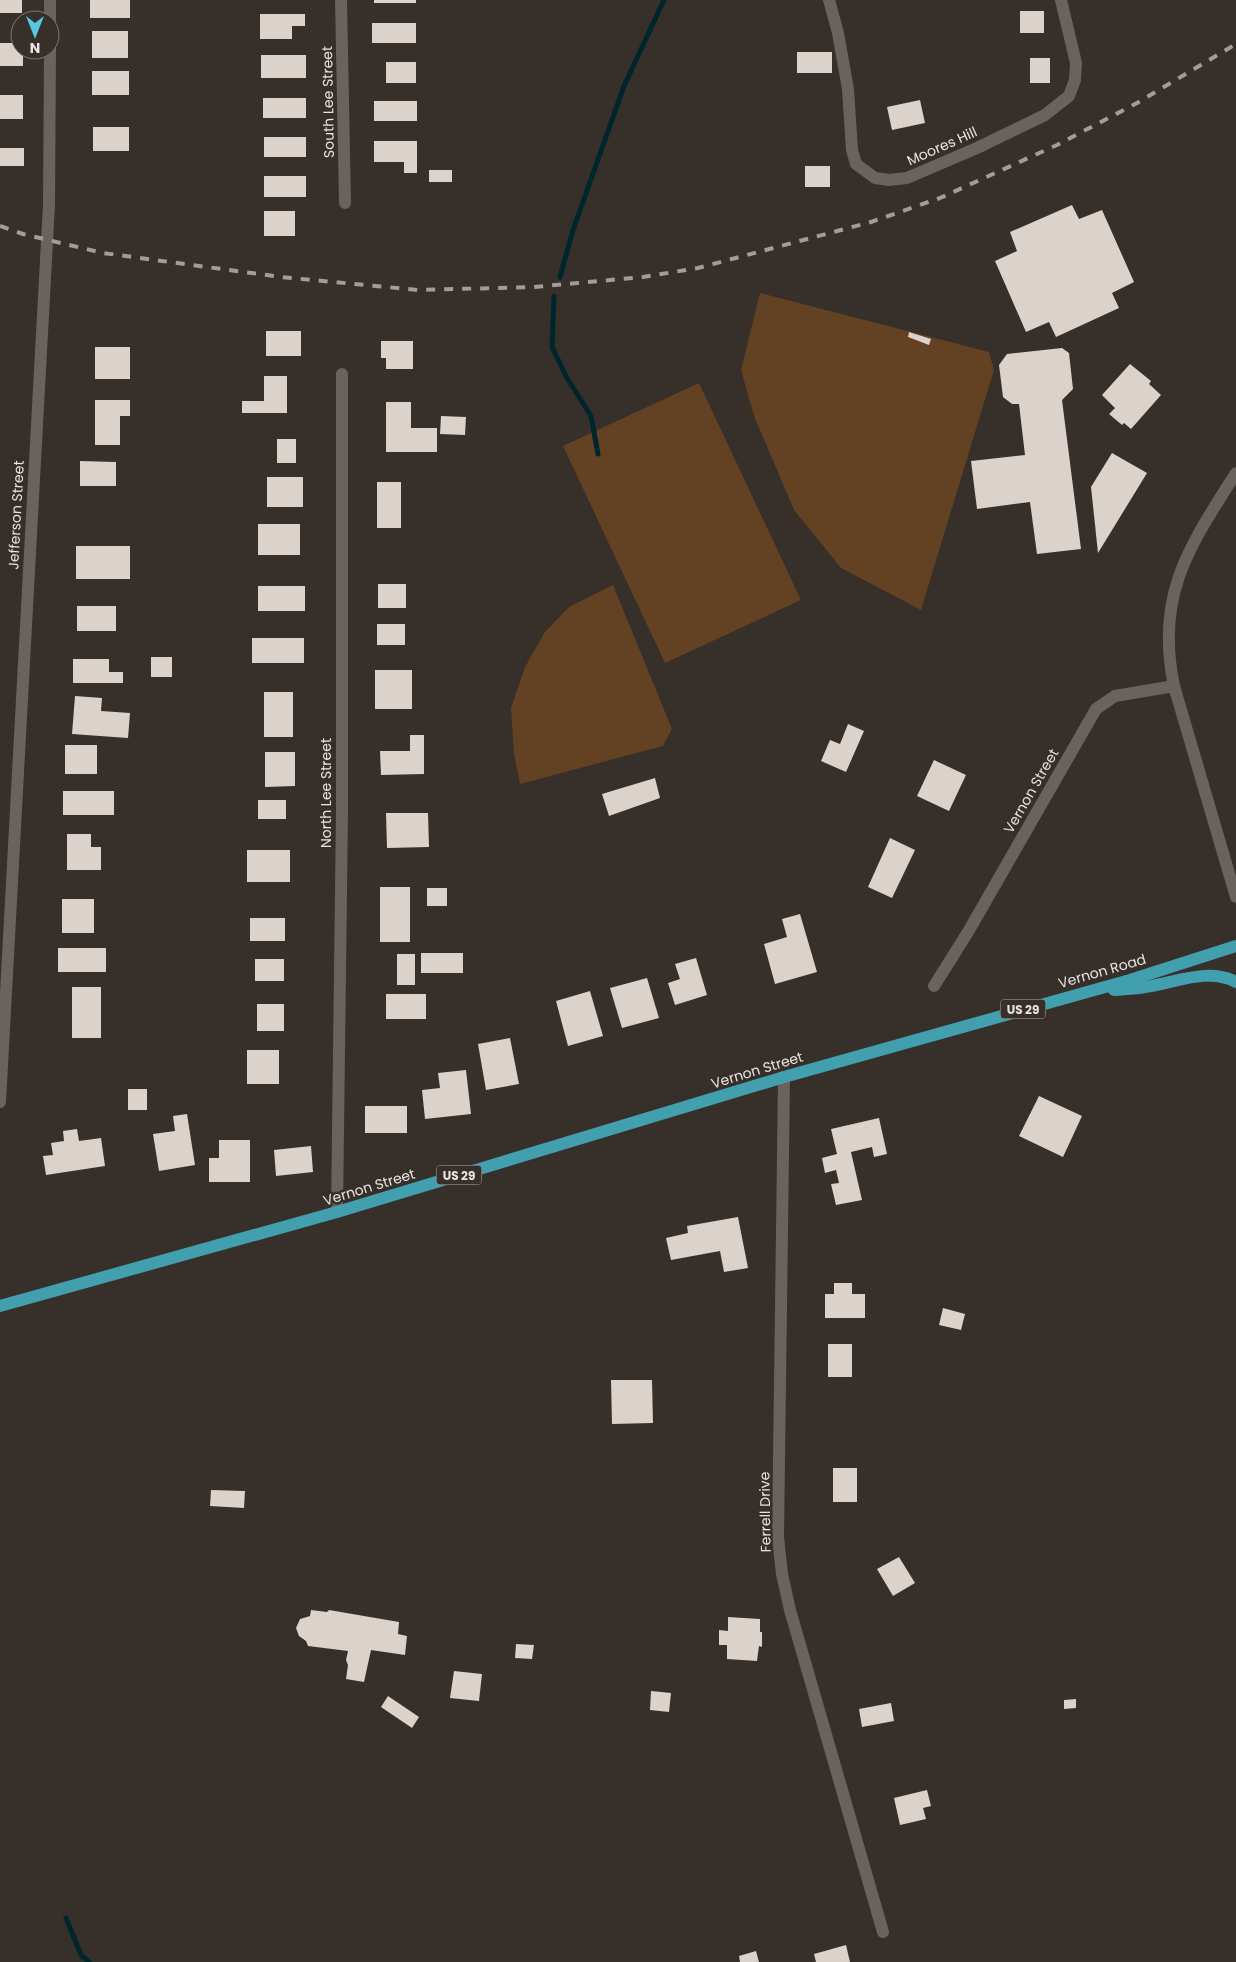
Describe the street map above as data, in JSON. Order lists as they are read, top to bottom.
{
  "streets": {
    "main road": ["Vernon Street", "Vernon Road", "US 29"],
    "street": [
      "South Lee Street",
      "Moores Hill",
      "Jefferson Street",
      "North Lee Street",
      "Ferrell Drive"
    ]
  },
  "crossings": [
    ["Vernon Street", "North Lee Street"],
    ["Vernon Street", "Vernon Road"],
    ["Vernon Street", "Ferrell Drive"]
  ],
  "north": "bottom"
}
